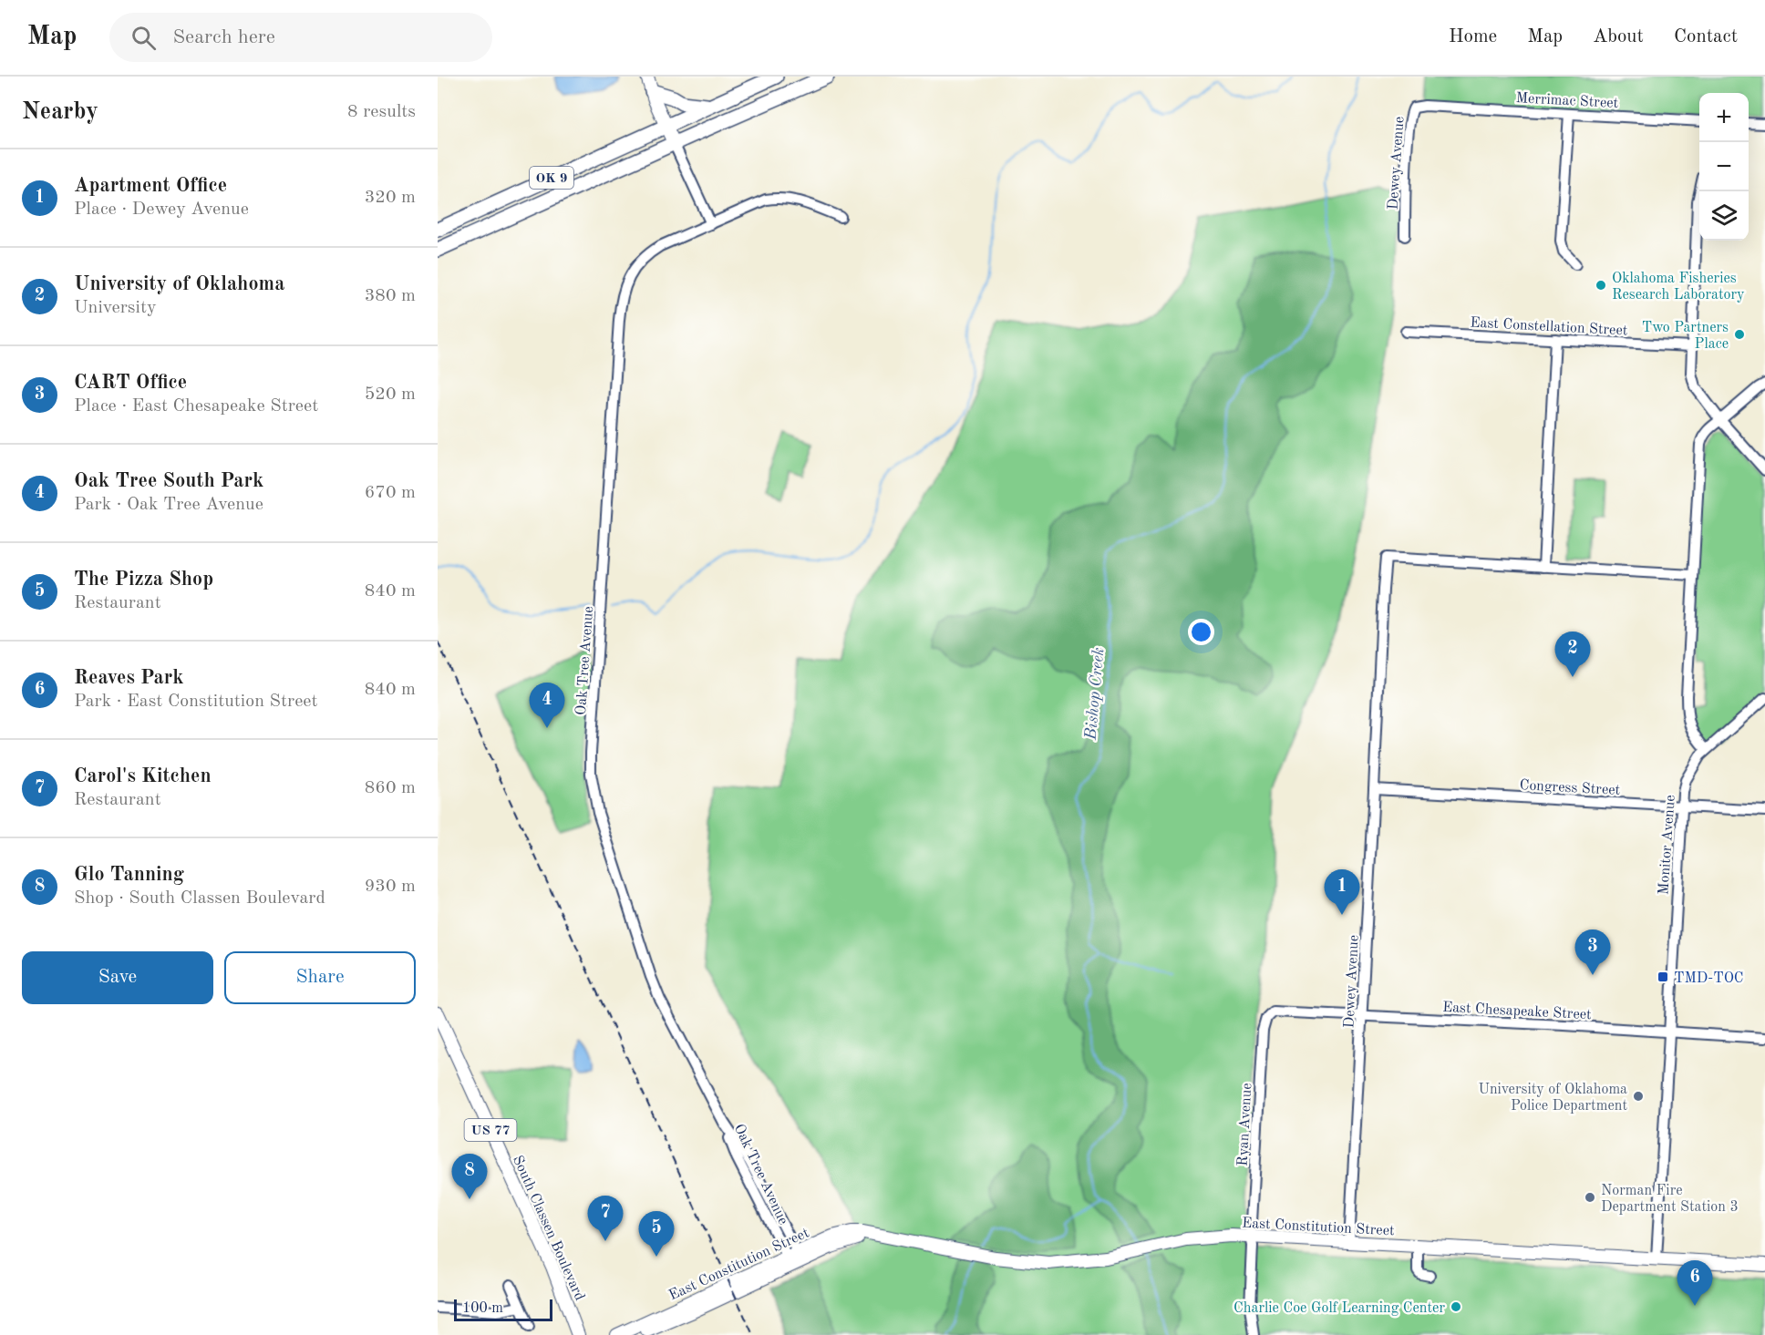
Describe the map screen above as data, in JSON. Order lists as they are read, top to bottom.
{
  "streets": {
    "highway": ["OK 9"],
    "main road": ["US 77", "East Constitution Street", "South Classen Boulevard"],
    "street": [
      "Merrimac Street",
      "Dewey Avenue",
      "East Constellation Street",
      "Oak Tree Avenue",
      "Congress Street",
      "Monitor Avenue",
      "East Chesapeake Street",
      "Ryan Avenue"
    ]
  },
  "crossings": [
    ["Merrimac Street", "Dewey Avenue"],
    ["Dewey Avenue", "Congress Street"],
    ["Dewey Avenue", "East Chesapeake Street"],
    ["Dewey Avenue", "East Constitution Street"],
    ["Oak Tree Avenue", "East Constitution Street"],
    ["Congress Street", "Monitor Avenue"],
    ["Monitor Avenue", "East Chesapeake Street"],
    ["Monitor Avenue", "East Constitution Street"],
    ["East Chesapeake Street", "Ryan Avenue"],
    ["Ryan Avenue", "East Constitution Street"]
  ],
  "water": ["Bishop Creek"],
  "places": {
    "other": [
      "Oklahoma Fisheries Research Laboratory",
      "Two Partners Place",
      "University of Oklahoma Police Department",
      "Norman Fire Department Station 3",
      "Charlie Coe Golf Learning Center"
    ],
    "transit": ["TMD-TOC"]
  },
  "scale_bar": "100 m",
  "page": {
    "header": "Map",
    "search": "Search here",
    "nav": [
      "Home",
      "Map",
      "About",
      "Contact"
    ],
    "heading": ["Nearby", "8 results"],
    "map_buttons": ["+", "−"],
    "list": [
      {
        "mark": "1",
        "name": "Apartment Office",
        "note": "Place · Dewey Avenue",
        "value": "320 m"
      },
      {
        "mark": "2",
        "name": "University of Oklahoma",
        "note": "University",
        "value": "380 m"
      },
      {
        "mark": "3",
        "name": "CART Office",
        "note": "Place · East Chesapeake Street",
        "value": "520 m"
      },
      {
        "mark": "4",
        "name": "Oak Tree South Park",
        "note": "Park · Oak Tree Avenue",
        "value": "670 m"
      },
      {
        "mark": "5",
        "name": "The Pizza Shop",
        "note": "Restaurant",
        "value": "840 m"
      },
      {
        "mark": "6",
        "name": "Reaves Park",
        "note": "Park · East Constitution Street",
        "value": "840 m"
      },
      {
        "mark": "7",
        "name": "Carol's Kitchen",
        "note": "Restaurant",
        "value": "860 m"
      },
      {
        "mark": "8",
        "name": "Glo Tanning",
        "note": "Shop · South Classen Boulevard",
        "value": "930 m"
      }
    ],
    "pins": [
      "2",
      "4",
      "1",
      "3",
      "8",
      "7",
      "5",
      "6"
    ],
    "buttons": ["Save", "Share"],
    "scale": "100 m"
  }
}
